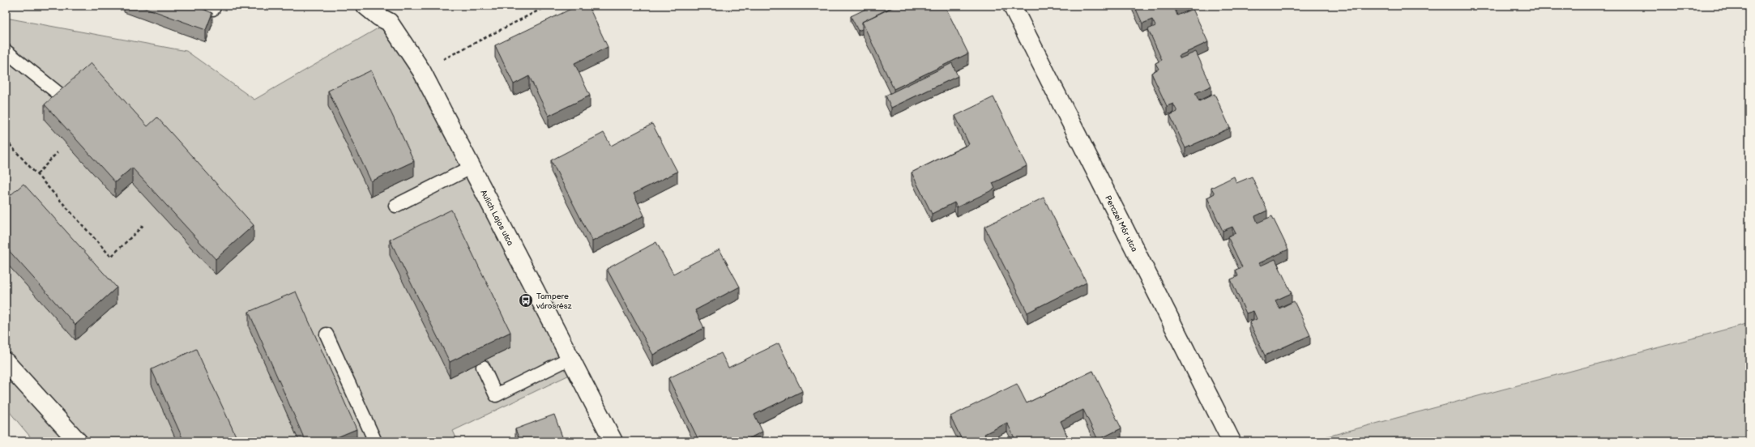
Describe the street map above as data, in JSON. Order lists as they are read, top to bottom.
{
  "streets": {
    "street": ["Aulich Lajos utca", "Perczel Mór utca"]
  },
  "places": {
    "bus stop": ["Tampere városrész"]
  }
}
